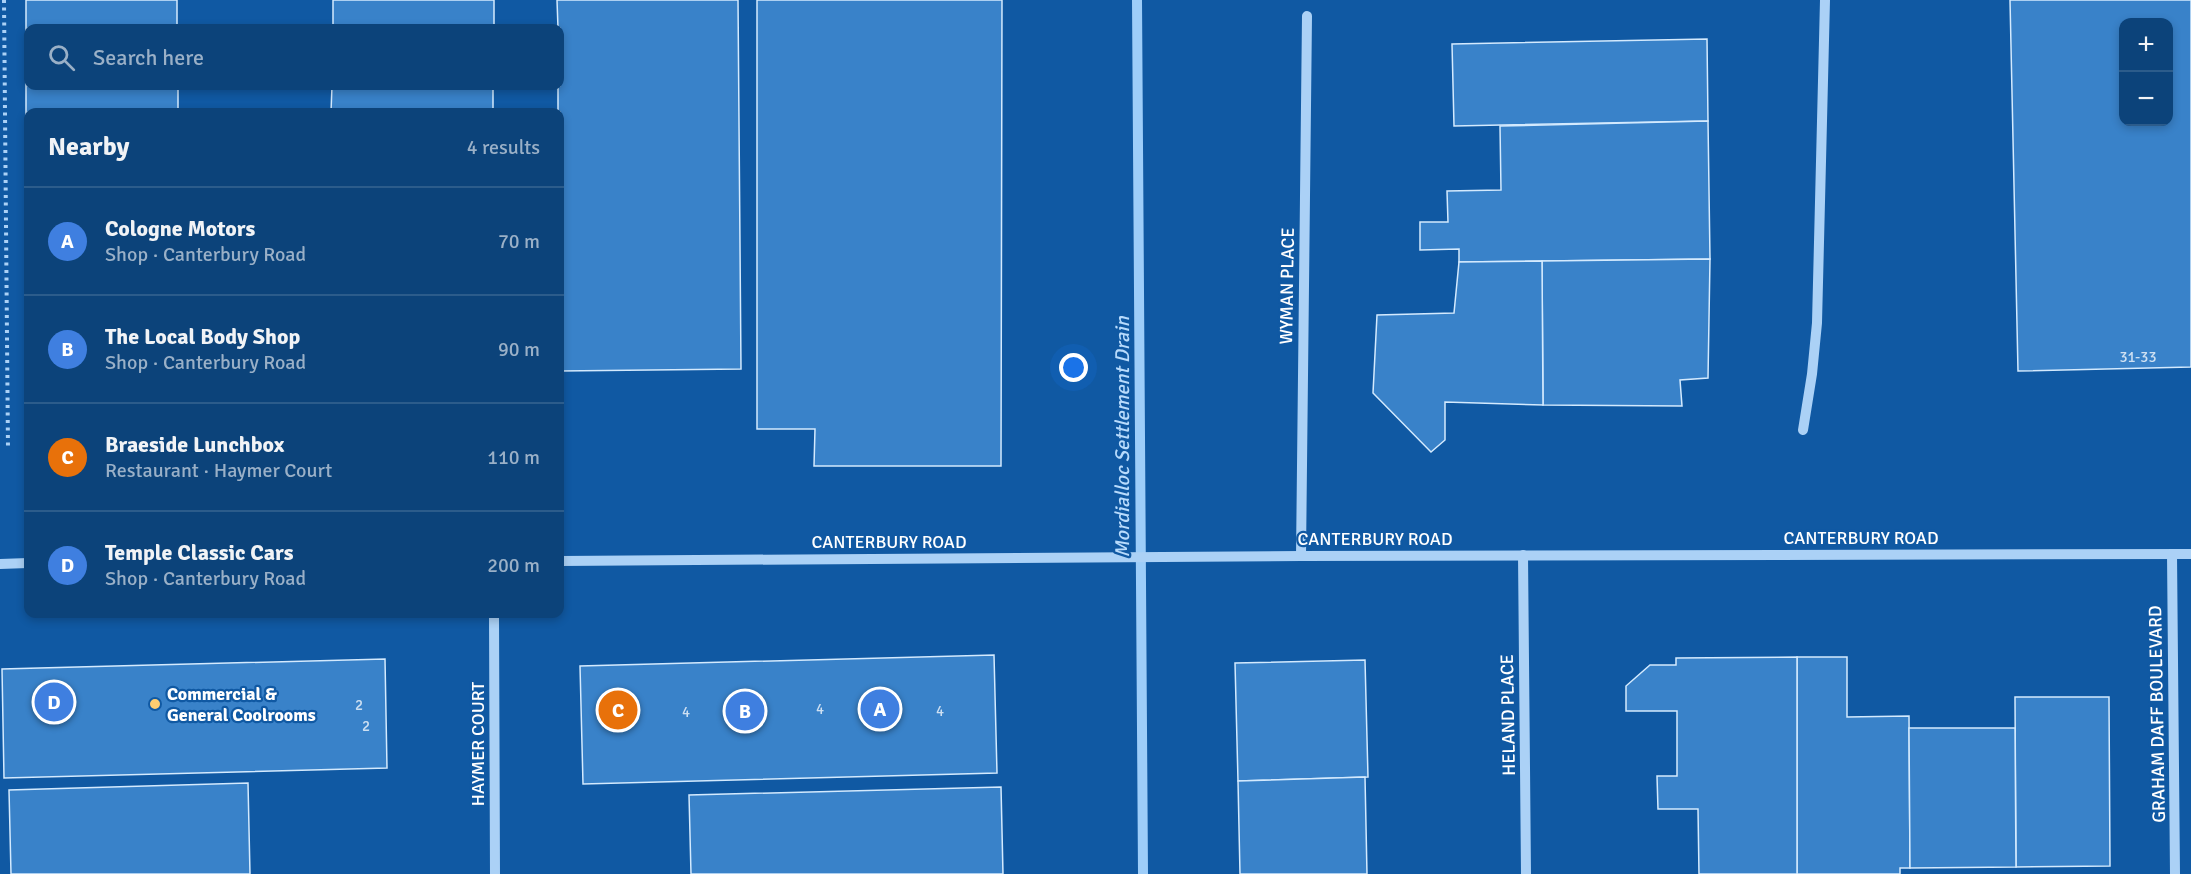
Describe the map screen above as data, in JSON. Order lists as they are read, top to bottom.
{
  "streets": {
    "street": [
      "WYMAN PLACE",
      "CANTERBURY ROAD",
      "GRAHAM DAFF BOULEVARD",
      "HELAND PLACE",
      "HAYMER COURT"
    ]
  },
  "crossings": [
    ["WYMAN PLACE", "CANTERBURY ROAD"],
    ["CANTERBURY ROAD", "GRAHAM DAFF BOULEVARD"],
    ["CANTERBURY ROAD", "HELAND PLACE"]
  ],
  "water": ["Mordialloc Settlement Drain"],
  "places": ["Commercial & General Coolrooms"],
  "house_numbers": [
    "31-33",
    "2",
    "4",
    "4",
    "4",
    "2"
  ],
  "page": {
    "map_buttons": ["+", "−"],
    "search": "Search here",
    "heading": ["Nearby", "4 results"],
    "list": [
      {
        "mark": "A",
        "name": "Cologne Motors",
        "note": "Shop · Canterbury Road",
        "value": "70 m"
      },
      {
        "mark": "B",
        "name": "The Local Body Shop",
        "note": "Shop · Canterbury Road",
        "value": "90 m"
      },
      {
        "mark": "C",
        "name": "Braeside Lunchbox",
        "note": "Restaurant · Haymer Court",
        "value": "110 m"
      },
      {
        "mark": "D",
        "name": "Temple Classic Cars",
        "note": "Shop · Canterbury Road",
        "value": "200 m"
      }
    ],
    "pins": [
      "D",
      "A",
      "C",
      "B"
    ]
  }
}
